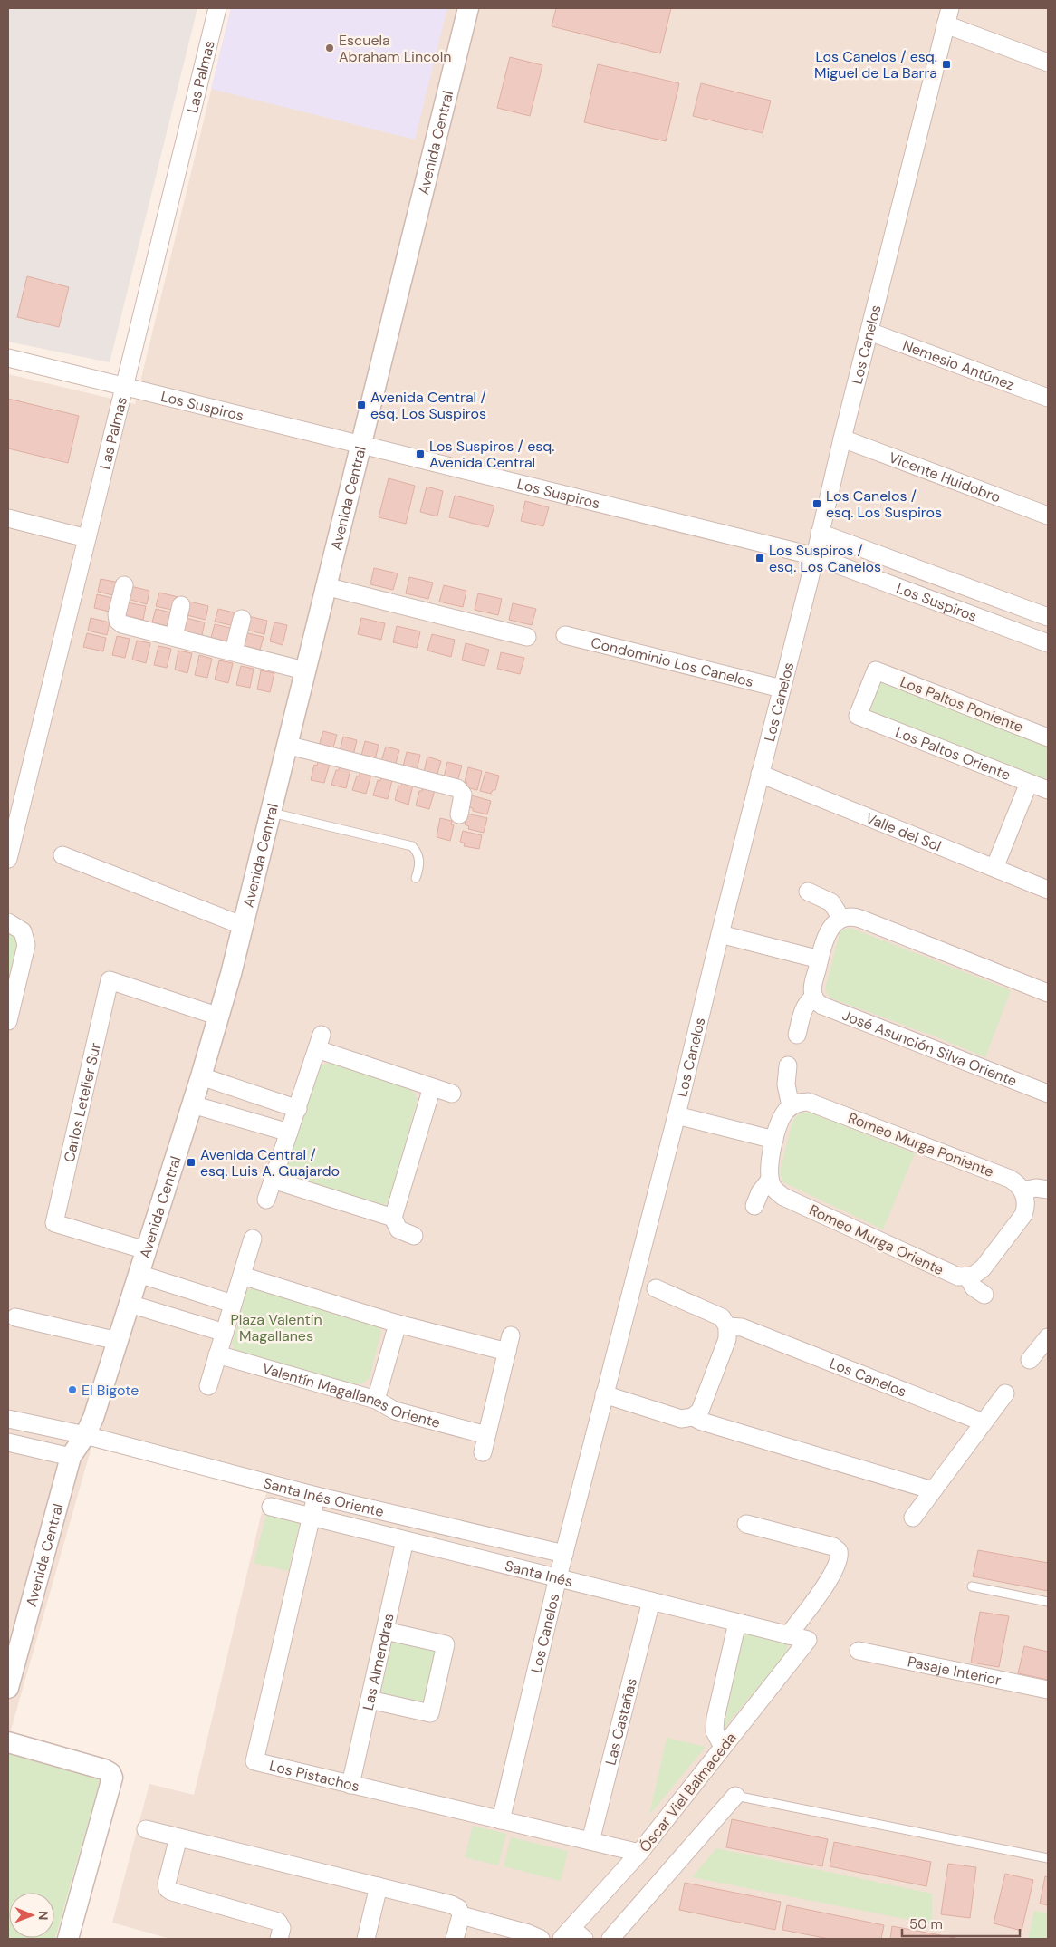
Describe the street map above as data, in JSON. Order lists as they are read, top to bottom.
{
  "streets": {
    "street": [
      "Las Palmas",
      "Avenida Central",
      "Los Canelos",
      "Nemesio Antúnez",
      "Los Suspiros",
      "Vicente Huidobro",
      "Condominio Los Canelos",
      "Los Paltos Poniente",
      "Los Paltos Oriente",
      "Valle del Sol",
      "José Asunción Silva Oriente",
      "Carlos Letelier Sur",
      "Romeo Murga Poniente",
      "Romeo Murga Oriente",
      "Valentín Magallanes Oriente",
      "Santa Inés Oriente",
      "Santa Inés",
      "Las Almendras",
      "Pasaje Interior",
      "Las Castañas",
      "Los Pistachos",
      "Óscar Viel Balmaceda"
    ]
  },
  "crossings": [
    ["Las Palmas", "Los Suspiros"],
    ["Avenida Central", "Los Suspiros"],
    ["Avenida Central", "Carlos Letelier Sur"],
    ["Avenida Central", "Santa Inés Oriente"],
    ["Los Canelos", "Nemesio Antúnez"],
    ["Los Canelos", "Los Suspiros"],
    ["Los Canelos", "Vicente Huidobro"],
    ["Los Canelos", "Condominio Los Canelos"],
    ["Los Canelos", "Valle del Sol"],
    ["Los Canelos", "Santa Inés Oriente"],
    ["Los Canelos", "Santa Inés"],
    ["Los Canelos", "Los Pistachos"],
    ["Los Paltos Poniente", "Los Paltos Oriente"],
    ["Santa Inés Oriente", "Los Pistachos"],
    ["Santa Inés", "Las Almendras"],
    ["Santa Inés", "Las Castañas"],
    ["Santa Inés", "Los Pistachos"],
    ["Santa Inés", "Óscar Viel Balmaceda"],
    ["Las Almendras", "Los Pistachos"],
    ["Las Castañas", "Los Pistachos"],
    ["Los Pistachos", "Óscar Viel Balmaceda"]
  ],
  "parks": ["Plaza Valentín Magallanes"],
  "places": {
    "other": ["Escuela Abraham Lincoln", "El Bigote"],
    "transit": [
      "Los Canelos / esq. Miguel de La Barra",
      "Avenida Central / esq. Los Suspiros",
      "Los Suspiros / esq. Avenida Central",
      "Los Canelos / esq. Los Suspiros",
      "Los Suspiros / esq. Los Canelos",
      "Avenida Central / esq. Luis A. Guajardo"
    ]
  },
  "scale_bar": "50 m",
  "north": "right"
}
